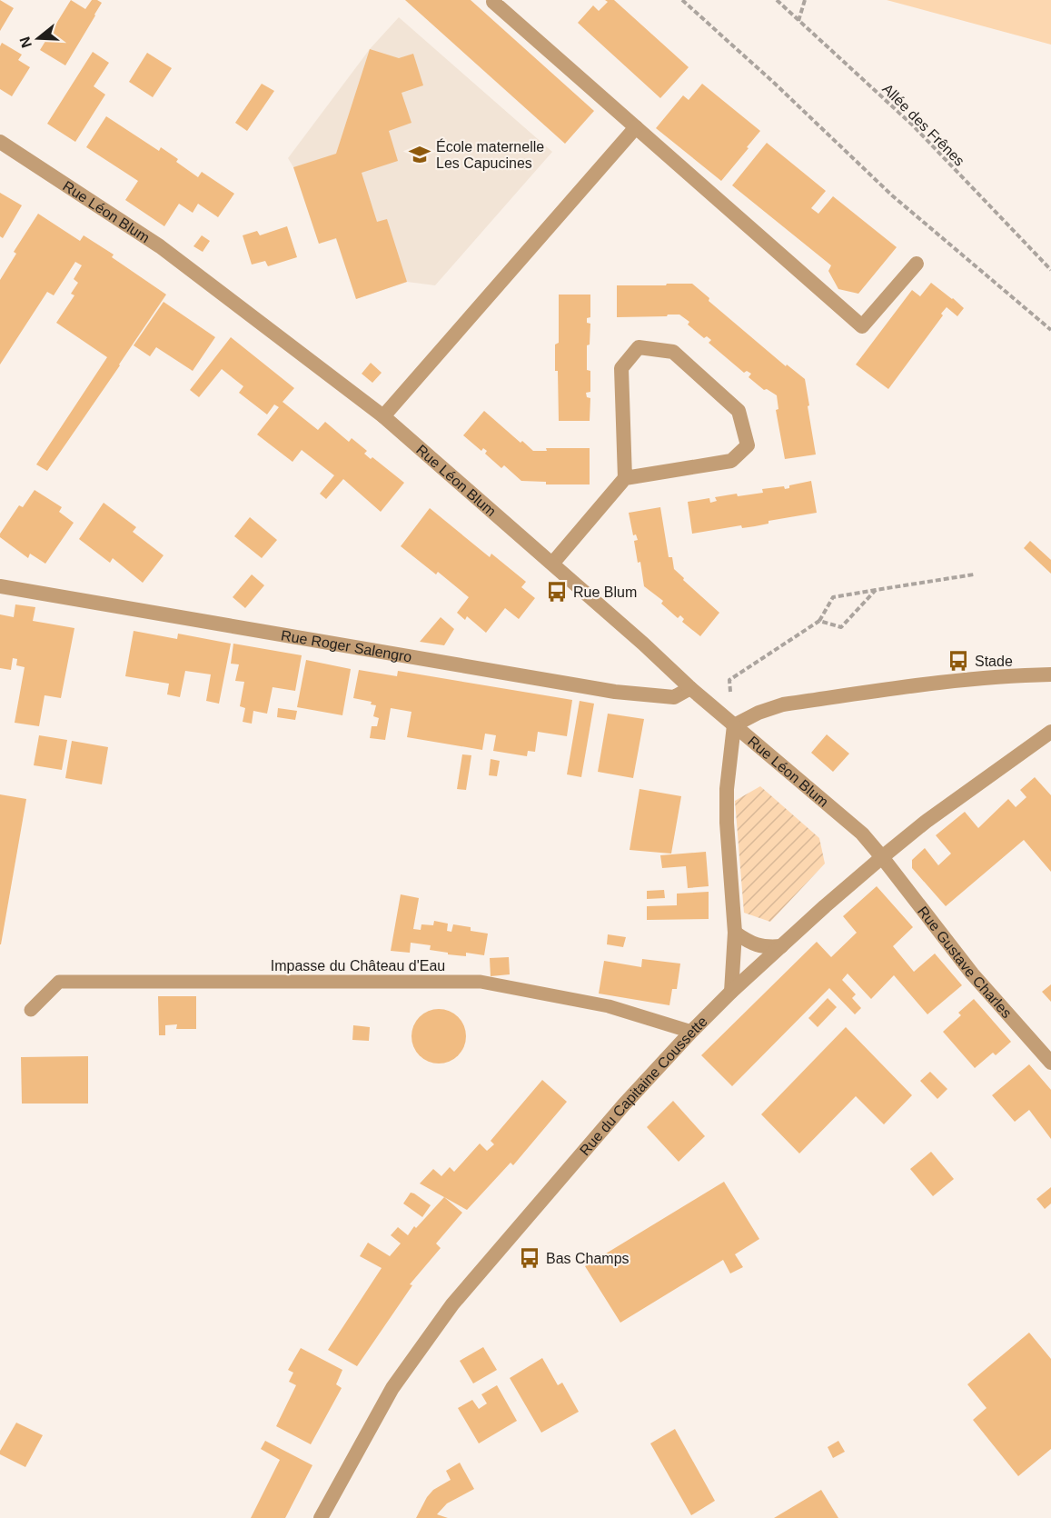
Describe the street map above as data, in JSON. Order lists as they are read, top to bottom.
{
  "streets": {
    "street": [
      "Rue Léon Blum",
      "Rue Roger Salengro",
      "Rue Gustave Charles",
      "Rue du Capitaine Coussette"
    ],
    "lane": ["Impasse du Château d'Eau"],
    "path": ["Allée des Frênes"]
  },
  "crossings": [
    ["Rue Léon Blum", "Rue Roger Salengro"],
    ["Rue Léon Blum", "Rue Gustave Charles"],
    ["Rue Léon Blum", "Rue du Capitaine Coussette"],
    ["Rue Gustave Charles", "Rue du Capitaine Coussette"],
    ["Impasse du Château d'Eau", "Rue du Capitaine Coussette"]
  ],
  "places": {
    "school or university": ["École maternelle Les Capucines"],
    "bus stop": ["Rue Blum", "Stade", "Bas Champs"]
  },
  "north": "left"
}
